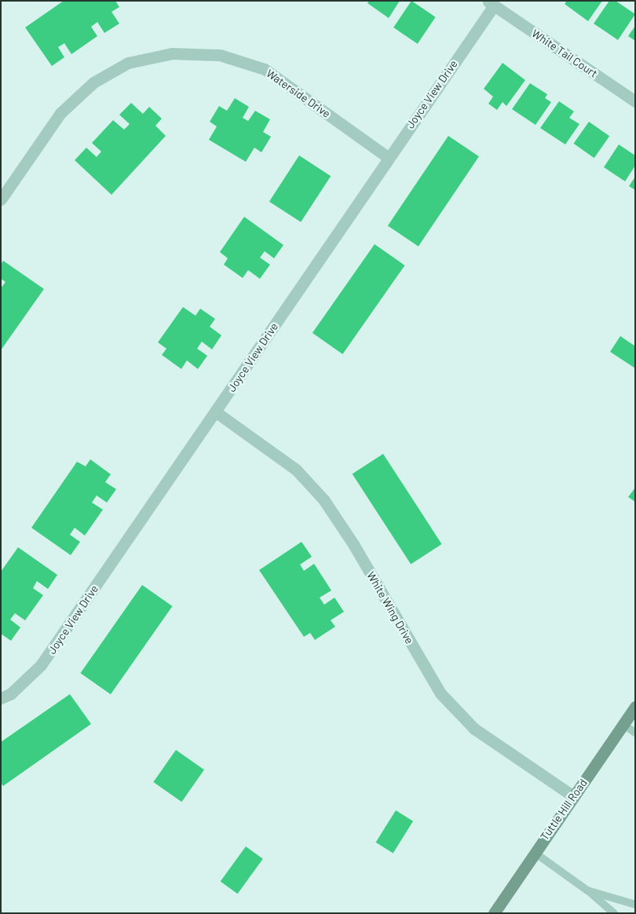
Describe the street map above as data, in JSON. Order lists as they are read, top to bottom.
{
  "streets": {
    "main road": ["Tuttle Hill Road"],
    "street": [
      "White Tail Court",
      "Waterside Drive",
      "Joyce View Drive",
      "White Wing Drive"
    ]
  },
  "crossings": [
    ["White Tail Court", "Joyce View Drive"],
    ["Waterside Drive", "Joyce View Drive"],
    ["Joyce View Drive", "White Wing Drive"],
    ["White Wing Drive", "Tuttle Hill Road"]
  ]
}
